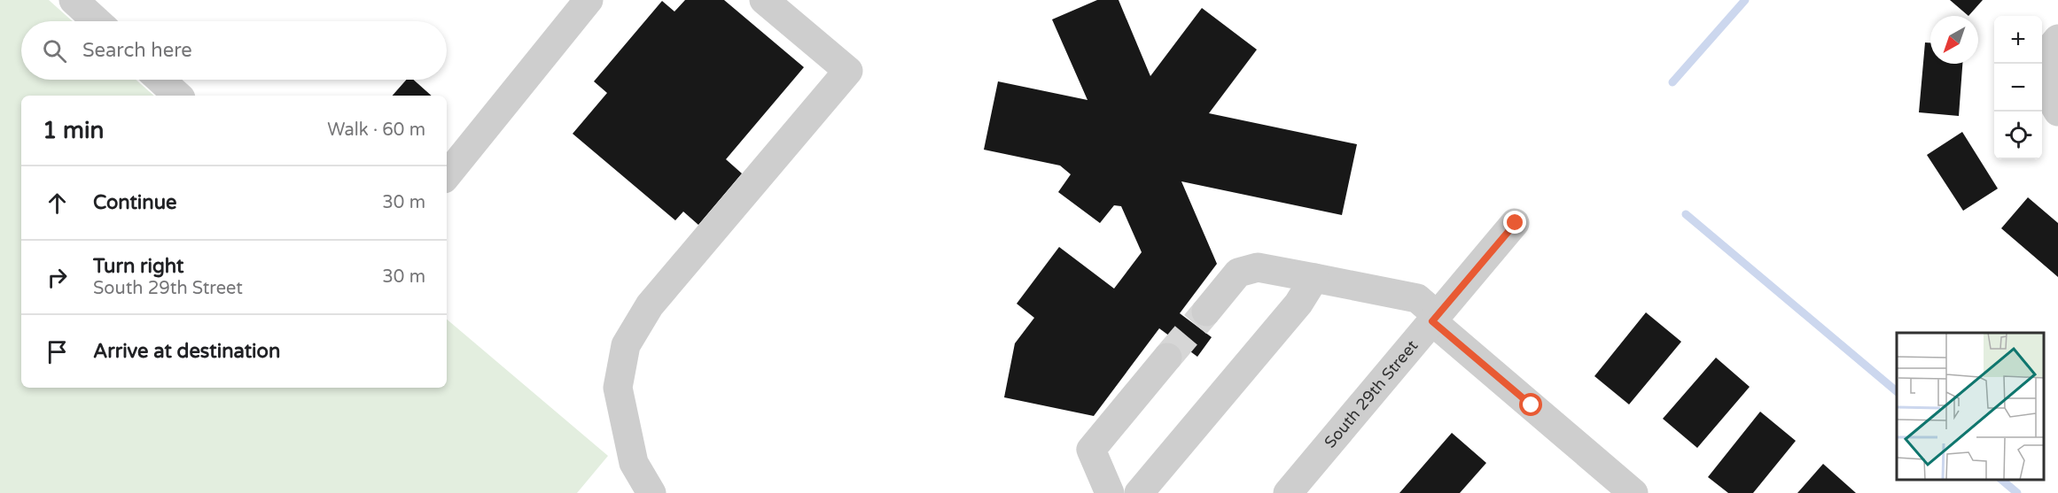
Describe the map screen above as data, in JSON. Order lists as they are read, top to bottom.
{
  "streets": {
    "street": ["South 29th Street"]
  },
  "north": "bottom left",
  "page": {
    "map_buttons": ["+", "−"],
    "search": "Search here",
    "heading": ["1 min", "Walk · 60 m"],
    "list": [
      ["Continue", "30 m"],
      ["Turn right", "South 29th Street", "30 m"],
      "Arrive at destination"
    ]
  }
}
